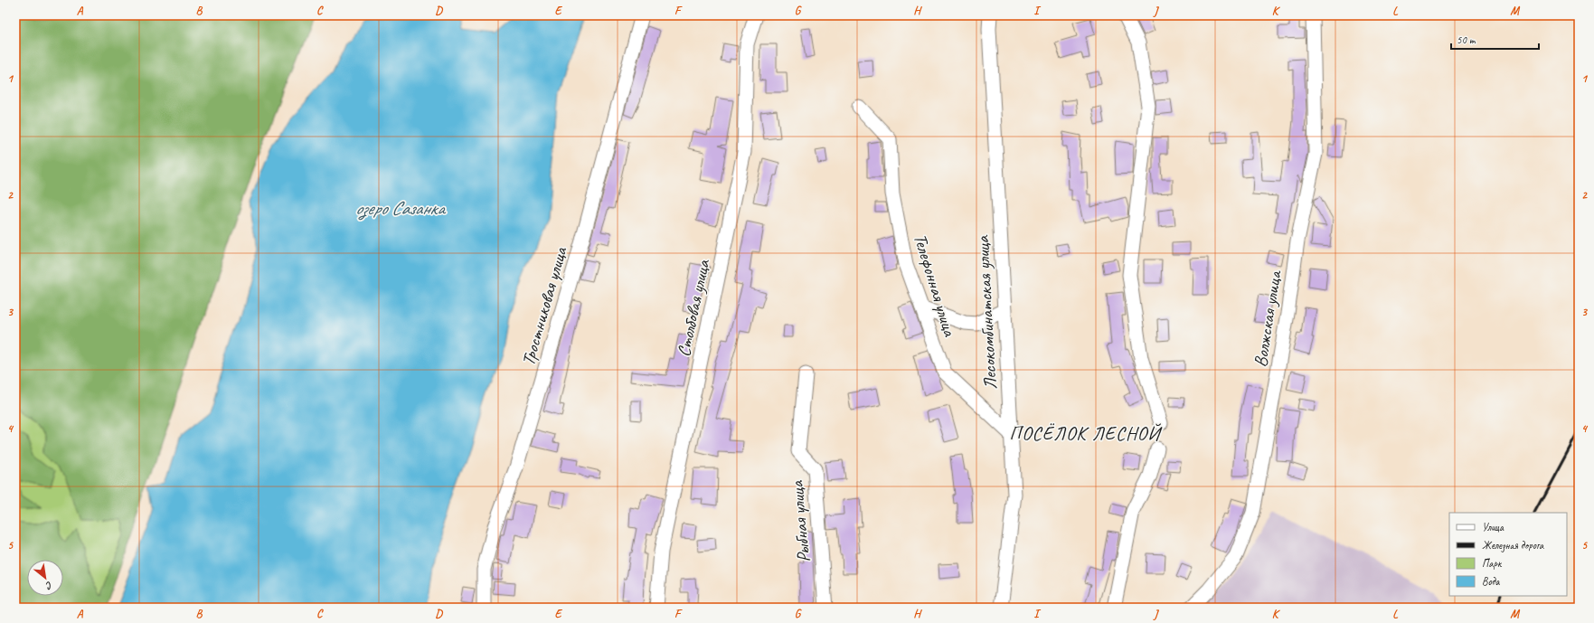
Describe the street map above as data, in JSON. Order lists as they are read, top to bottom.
{
  "streets": {
    "street": [
      "Телефонная улица",
      "Тростниковая улица",
      "Столбовая улица",
      "Лесокомбинатская улица",
      "Волжская улица",
      "Рыбная улица"
    ]
  },
  "crossings": [
    ["Телефонная улица", "Лесокомбинатская улица"]
  ],
  "districts": ["ПОСЁЛОК ЛЕСНОЙ"],
  "water": ["озеро Сазанка"],
  "legend": [
    "Улица",
    "Железная дорога",
    "Парк",
    "Вода"
  ],
  "scale_bar": "50 m",
  "north": "bottom right",
  "grid": {
    "columns": [
      "A",
      "B",
      "C",
      "D",
      "E",
      "F",
      "G",
      "H",
      "I",
      "J",
      "K",
      "L",
      "M"
    ],
    "rows": [
      "1",
      "2",
      "3",
      "4",
      "5"
    ]
  }
}
